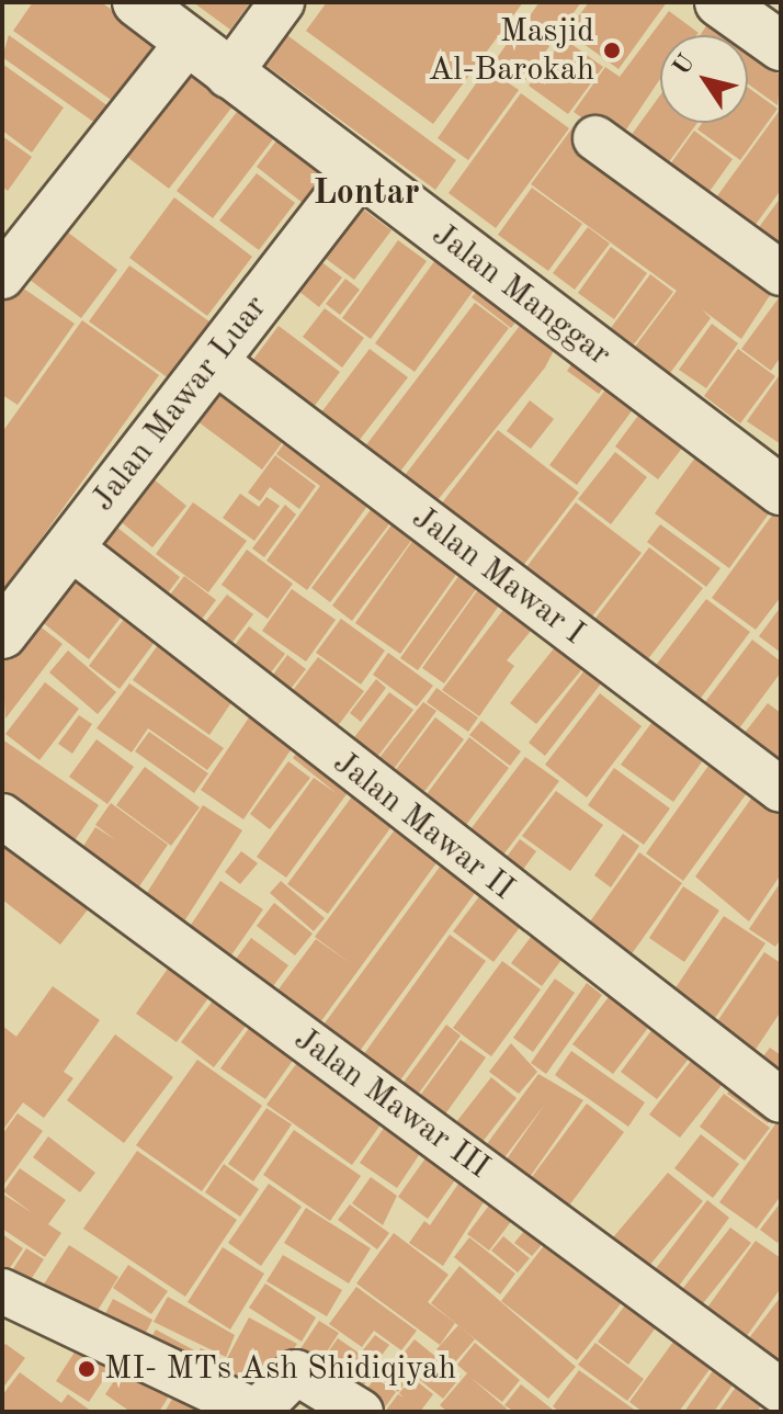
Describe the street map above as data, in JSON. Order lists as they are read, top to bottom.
{
  "streets": {
    "street": [
      "Jalan Manggar",
      "Jalan Mawar Luar",
      "Jalan Mawar I",
      "Jalan Mawar II",
      "Jalan Mawar III"
    ]
  },
  "crossings": [
    ["Jalan Manggar", "Jalan Mawar Luar"],
    ["Jalan Mawar Luar", "Jalan Mawar I"],
    ["Jalan Mawar Luar", "Jalan Mawar II"]
  ],
  "districts": ["Lontar"],
  "places": ["Masjid Al-Barokah", "MI- MTs Ash Shidiqiyah"],
  "north": "top left"
}
